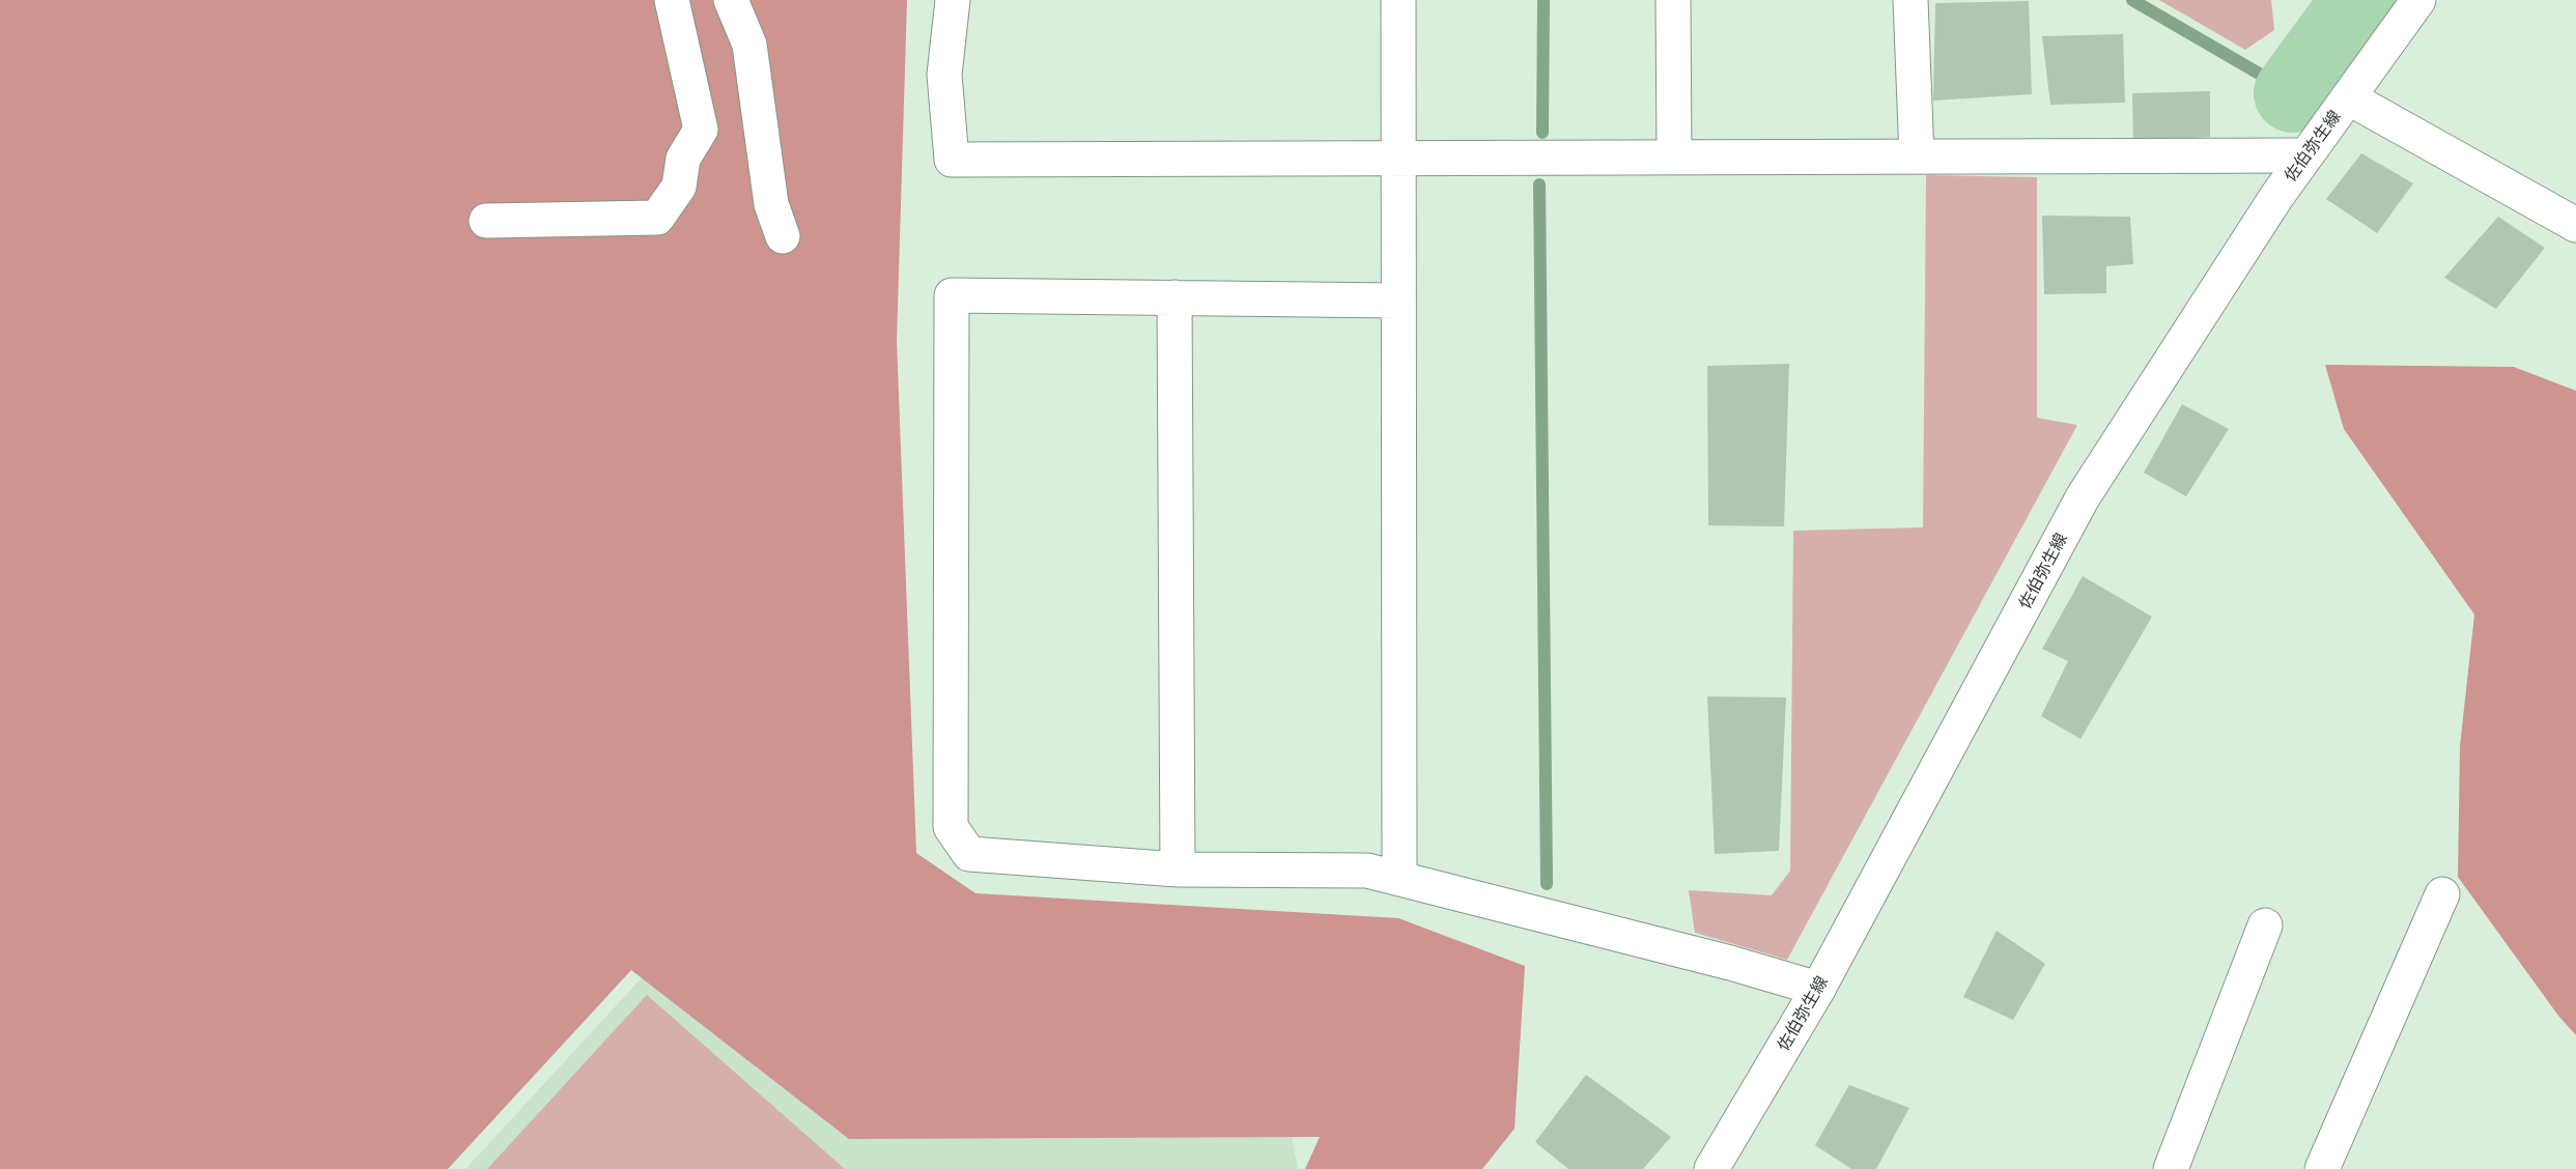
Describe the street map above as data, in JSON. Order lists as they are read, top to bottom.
{
  "streets": {
    "street": ["佐伯弥生線"]
  }
}
